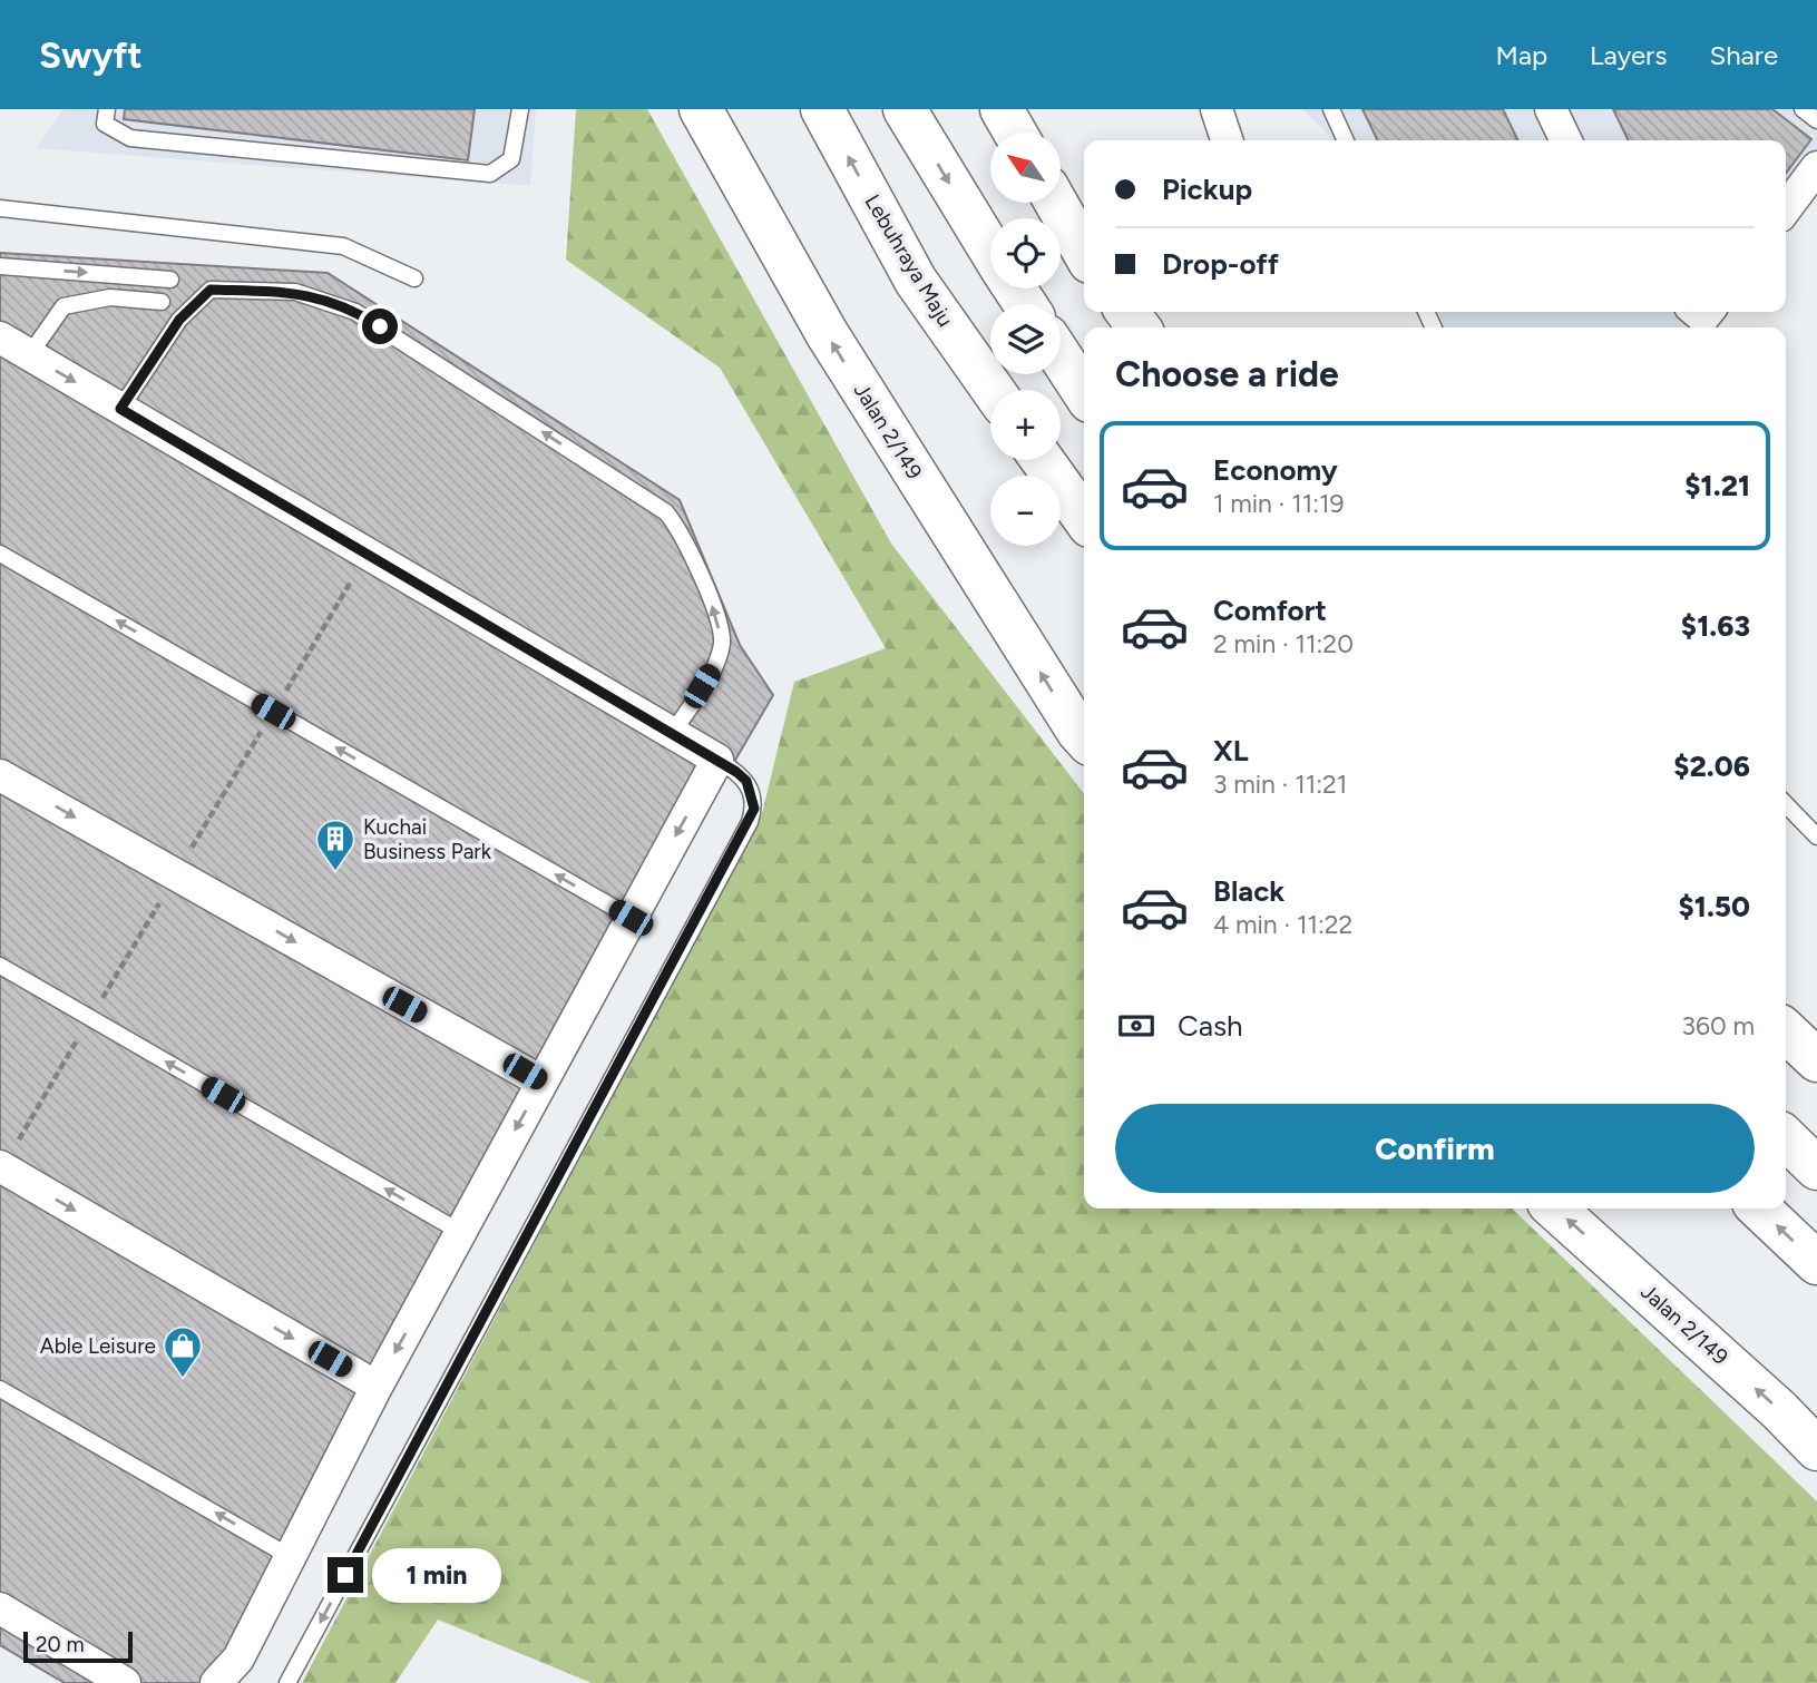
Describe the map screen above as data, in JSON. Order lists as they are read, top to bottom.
{
  "streets": {
    "main road": ["Lebuhraya Maju", "Jalan 2/149"]
  },
  "places": {
    "building": ["Kuchai Business Park"],
    "shop": ["Able Leisure"]
  },
  "scale_bar": "20 m",
  "north": "top left",
  "page": {
    "header": "Swyft",
    "nav": ["Map", "Layers", "Share"],
    "map_buttons": ["+", "−"],
    "banner": ["Pickup", "Drop-off"],
    "heading": "Choose a ride",
    "list": [
      {
        "name": "Economy",
        "note": "1 min · 11:19",
        "value": "$1.21"
      },
      {
        "name": "Comfort",
        "note": "2 min · 11:20",
        "value": "$1.63"
      },
      {
        "name": "XL",
        "note": "3 min · 11:21",
        "value": "$2.06"
      },
      {
        "name": "Black",
        "note": "4 min · 11:22",
        "value": "$1.50"
      }
    ],
    "pay": ["Cash", "360 m"],
    "buttons": "Confirm",
    "bubble": "1 min",
    "scale": "20 m"
  }
}
